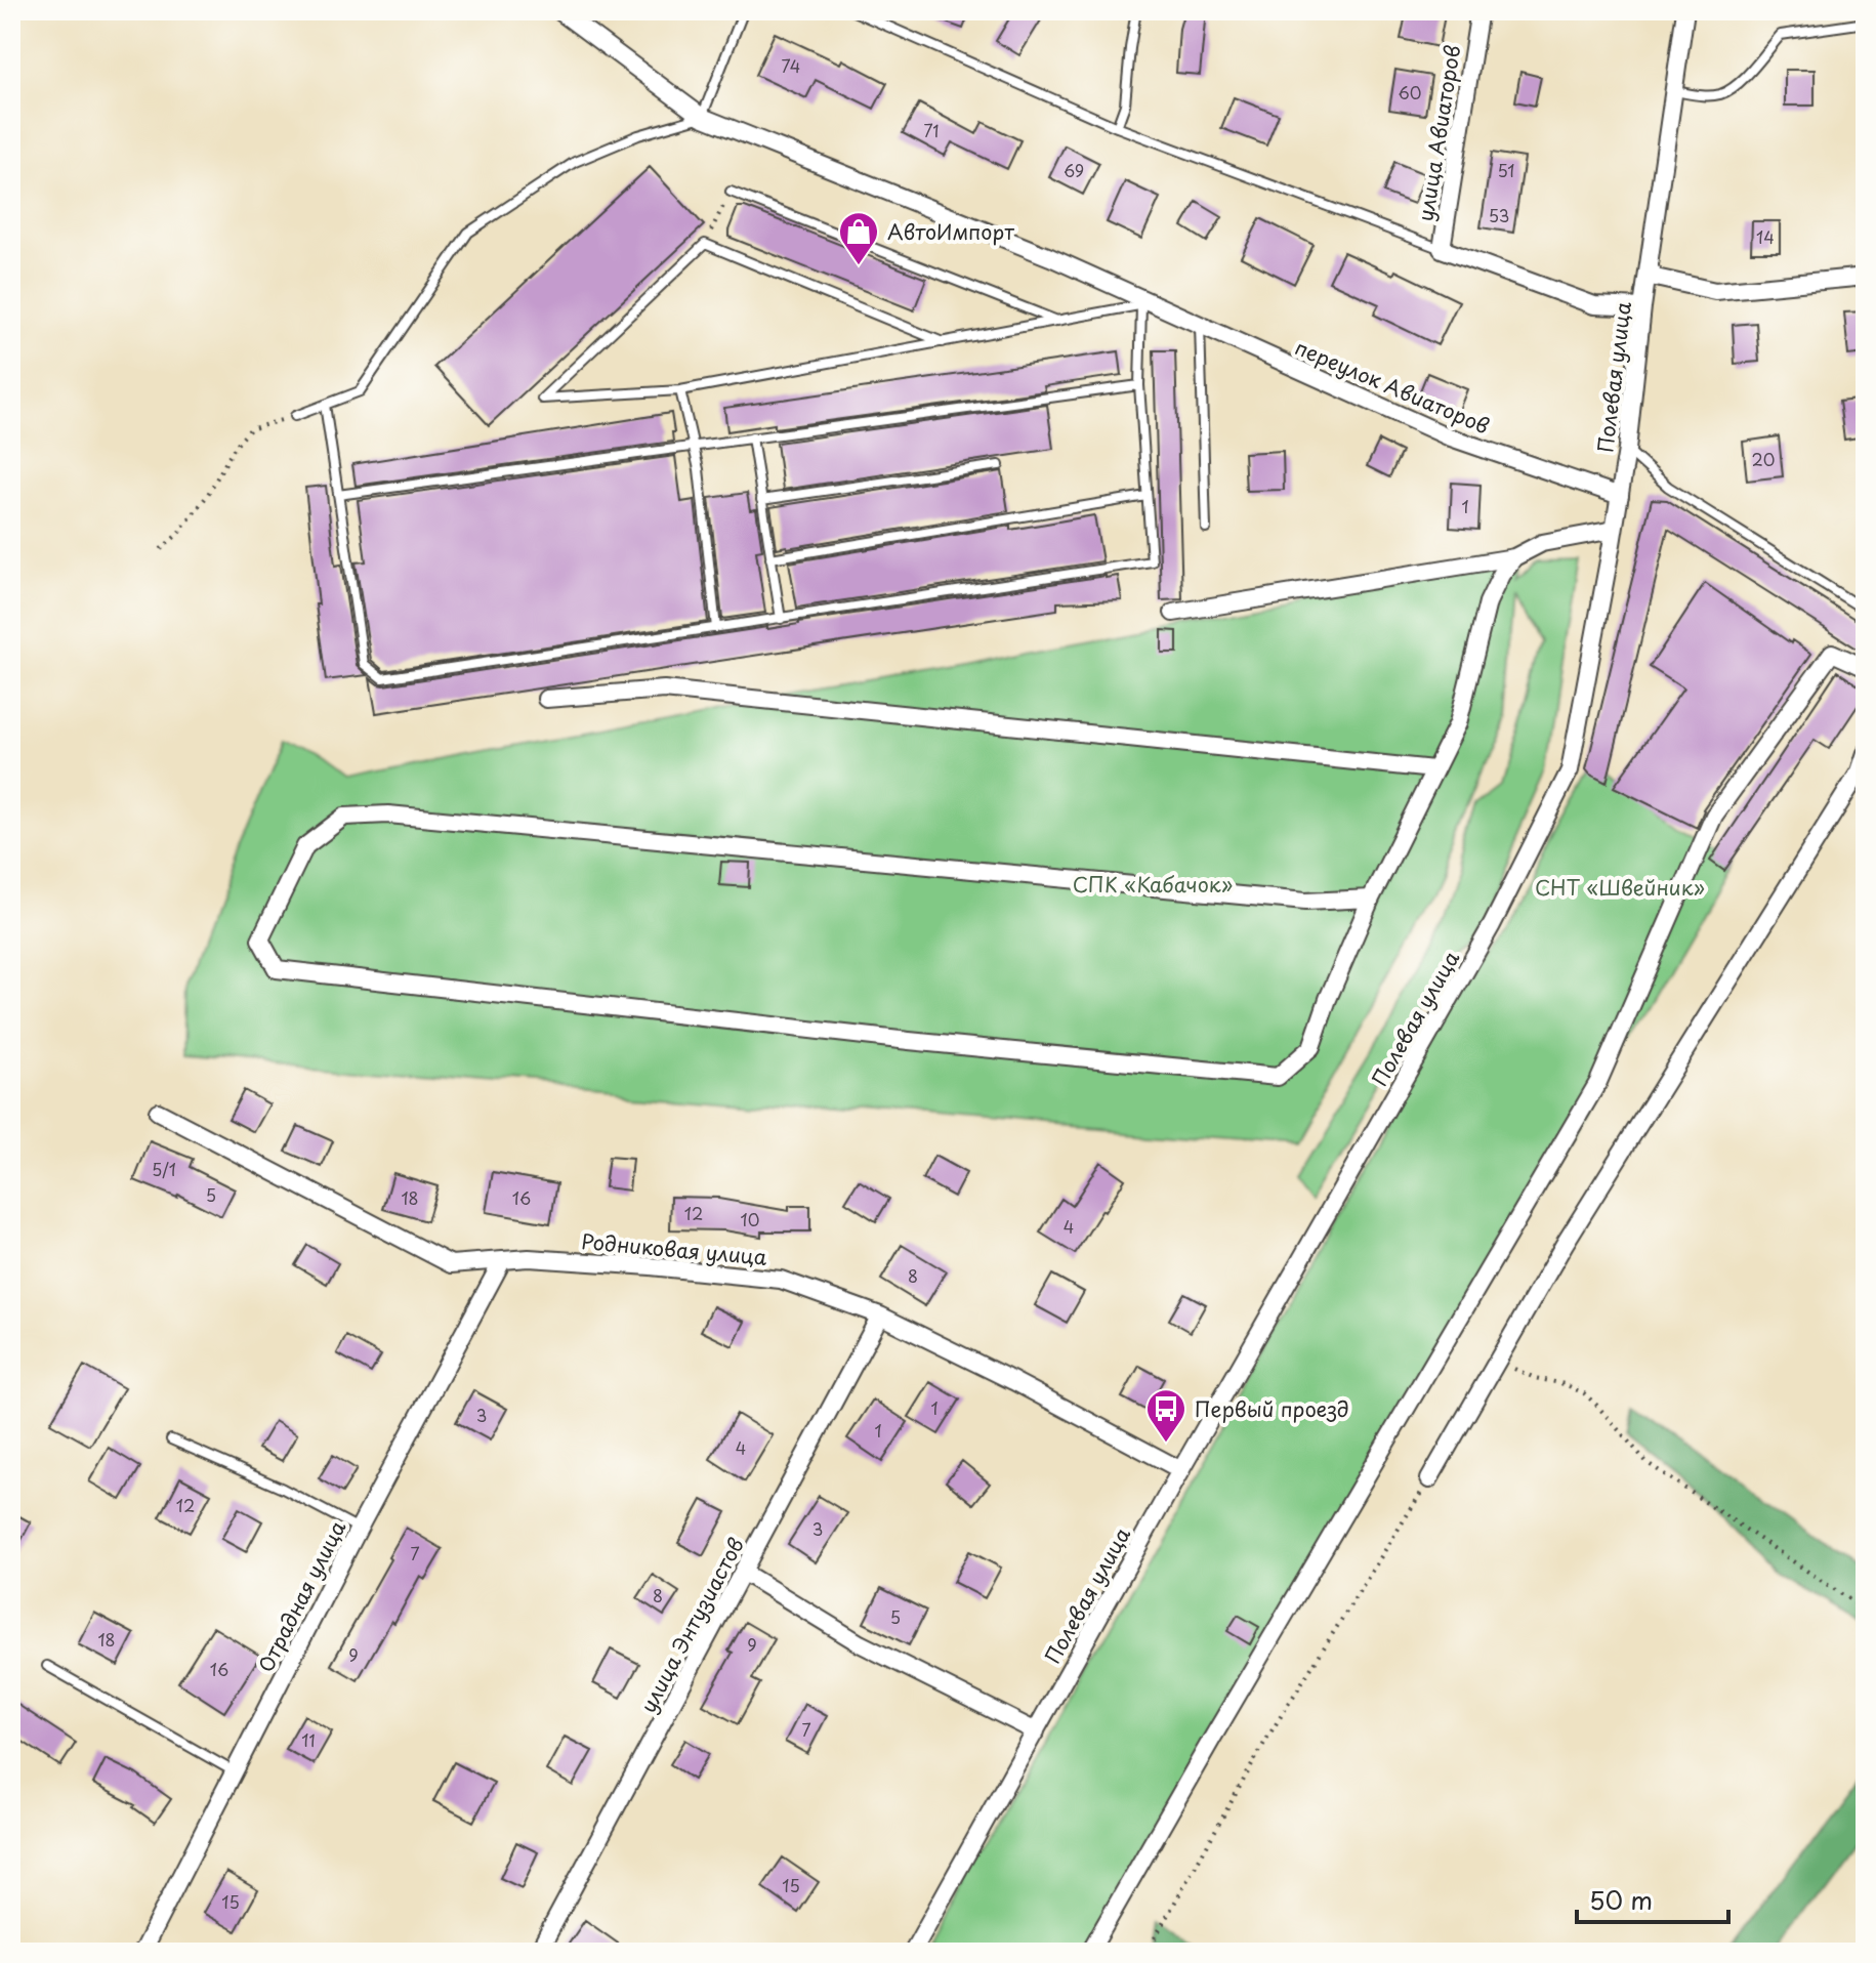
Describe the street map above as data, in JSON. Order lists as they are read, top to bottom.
{
  "streets": {
    "street": [
      "улица Авиаторов",
      "Полевая улица",
      "переулок Авиаторов",
      "Родниковая улица",
      "Отрадная улица",
      "улица Энтузиастов"
    ]
  },
  "crossings": [
    ["улица Авиаторов", "Полевая улица"],
    ["Полевая улица", "переулок Авиаторов"],
    ["Полевая улица", "Родниковая улица"],
    ["Родниковая улица", "Отрадная улица"],
    ["Родниковая улица", "улица Энтузиастов"]
  ],
  "parks": ["СПК «Кабачок»", "СНТ «Швейник»"],
  "places": {
    "shop": ["АвтоИмпорт"],
    "bus stop": ["Первый проезд"]
  },
  "house_numbers": [
    "74",
    "60",
    "71",
    "69",
    "51",
    "53",
    "14",
    "20",
    "1",
    "5/1",
    "5",
    "18",
    "16",
    "12",
    "10",
    "4",
    "8",
    "1",
    "3",
    "1",
    "4",
    "12",
    "3",
    "7",
    "8",
    "5",
    "18",
    "9",
    "9",
    "16",
    "7",
    "11",
    "15",
    "15"
  ],
  "scale_bar": "50 m"
}
